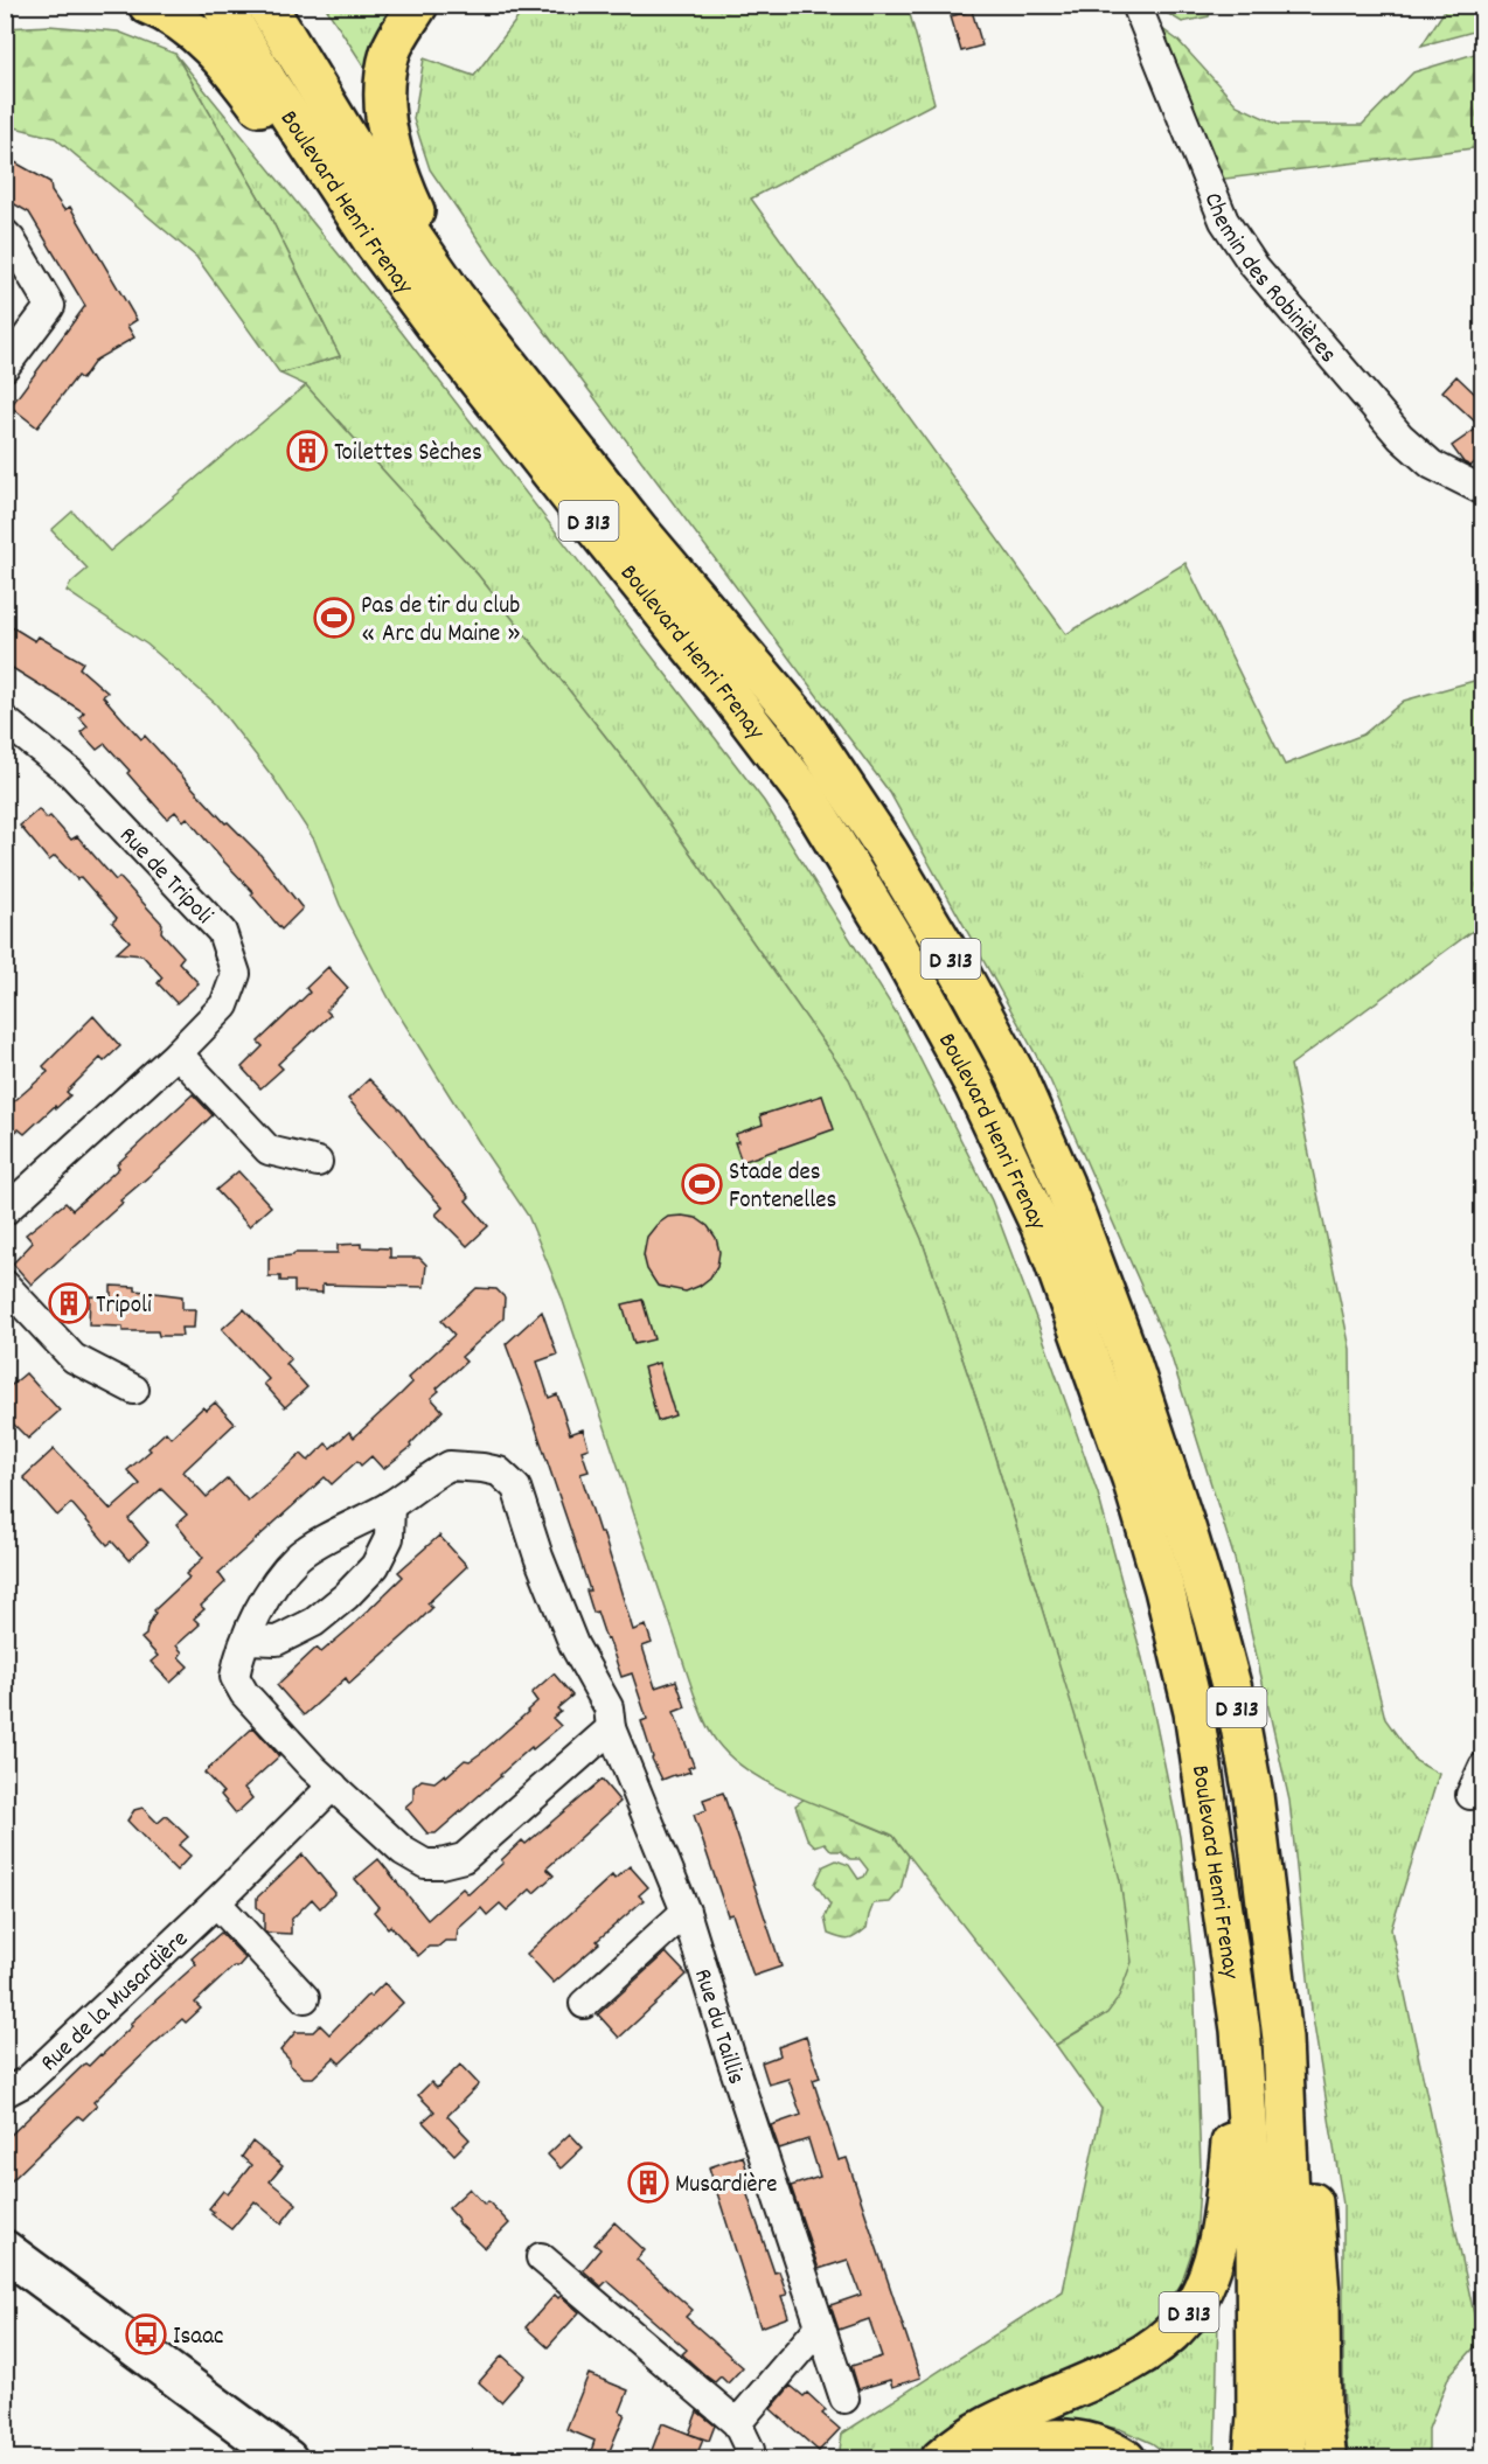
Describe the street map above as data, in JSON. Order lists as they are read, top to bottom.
{
  "streets": {
    "highway": ["Boulevard Henri Frenay", "D 313"],
    "street": [
      "Chemin des Robinières",
      "Rue de Tripoli",
      "Rue de la Musardière",
      "Rue du Taillis"
    ]
  },
  "crossings": [
    ["Boulevard Henri Frenay", "D 313"]
  ],
  "places": {
    "building": ["Toilettes Sèches", "Tripoli", "Musardière"],
    "sports": ["Pas de tir du club « Arc du Maine »", "Stade des Fontenelles"],
    "bus stop": ["Isaac"]
  }
}
